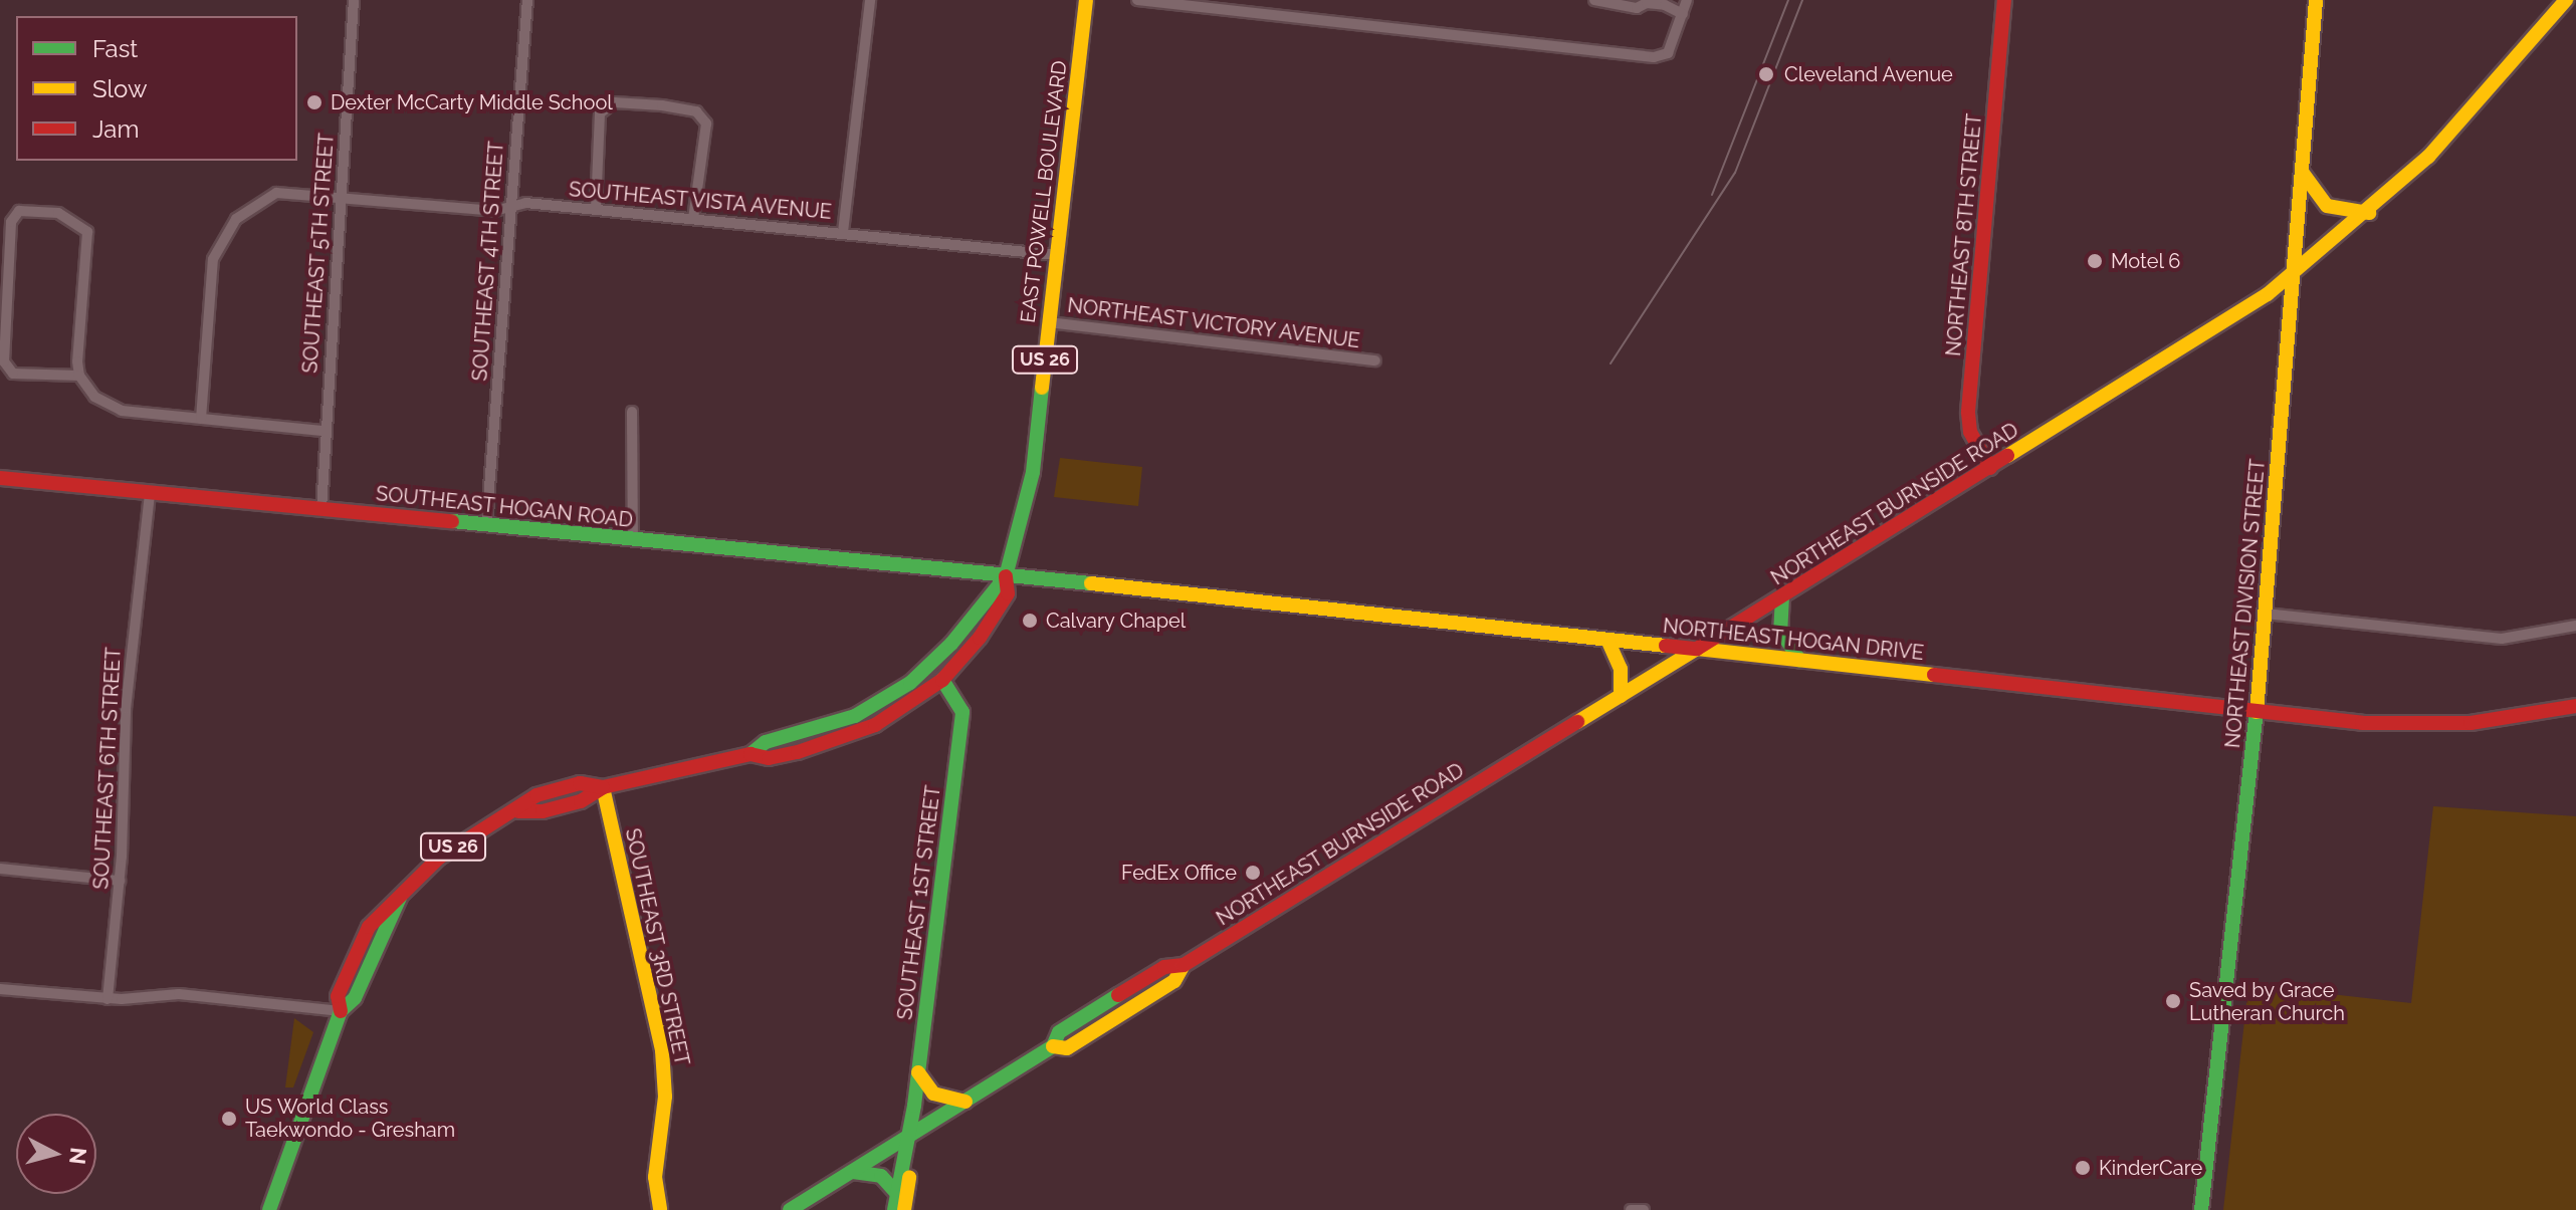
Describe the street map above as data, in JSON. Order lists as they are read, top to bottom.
{
  "streets": {
    "main road": [
      "EAST POWELL BOULEVARD",
      "NORTHEAST 8TH STREET",
      "US 26",
      "NORTHEAST BURNSIDE ROAD",
      "SOUTHEAST HOGAN ROAD",
      "NORTHEAST DIVISION STREET",
      "NORTHEAST HOGAN DRIVE",
      "SOUTHEAST 1ST STREET",
      "SOUTHEAST 3RD STREET"
    ],
    "street": [
      "SOUTHEAST VISTA AVENUE",
      "SOUTHEAST 5TH STREET",
      "SOUTHEAST 4TH STREET",
      "NORTHEAST VICTORY AVENUE",
      "SOUTHEAST 6TH STREET"
    ]
  },
  "crossings": [
    ["EAST POWELL BOULEVARD", "SOUTHEAST VISTA AVENUE"],
    ["EAST POWELL BOULEVARD", "NORTHEAST VICTORY AVENUE"],
    ["EAST POWELL BOULEVARD", "SOUTHEAST HOGAN ROAD"],
    ["EAST POWELL BOULEVARD", "NORTHEAST HOGAN DRIVE"],
    ["EAST POWELL BOULEVARD", "SOUTHEAST 1ST STREET"],
    ["EAST POWELL BOULEVARD", "SOUTHEAST 3RD STREET"],
    ["SOUTHEAST VISTA AVENUE", "SOUTHEAST 5TH STREET"],
    ["SOUTHEAST VISTA AVENUE", "SOUTHEAST 4TH STREET"],
    ["NORTHEAST 8TH STREET", "NORTHEAST BURNSIDE ROAD"],
    ["SOUTHEAST 5TH STREET", "SOUTHEAST HOGAN ROAD"],
    ["SOUTHEAST 4TH STREET", "SOUTHEAST HOGAN ROAD"],
    ["NORTHEAST BURNSIDE ROAD", "NORTHEAST DIVISION STREET"],
    ["NORTHEAST BURNSIDE ROAD", "NORTHEAST HOGAN DRIVE"],
    ["NORTHEAST BURNSIDE ROAD", "SOUTHEAST 1ST STREET"],
    ["SOUTHEAST HOGAN ROAD", "NORTHEAST HOGAN DRIVE"],
    ["SOUTHEAST HOGAN ROAD", "SOUTHEAST 6TH STREET"],
    ["NORTHEAST DIVISION STREET", "NORTHEAST HOGAN DRIVE"]
  ],
  "places": [
    "Cleveland Avenue",
    "Dexter McCarty Middle School",
    "Motel 6",
    "Calvary Chapel",
    "FedEx Office",
    "Saved by Grace Lutheran Church",
    "US World Class Taekwondo - Gresham",
    "KinderCare"
  ],
  "legend": ["Fast", "Slow", "Jam"],
  "north": "right"
}
